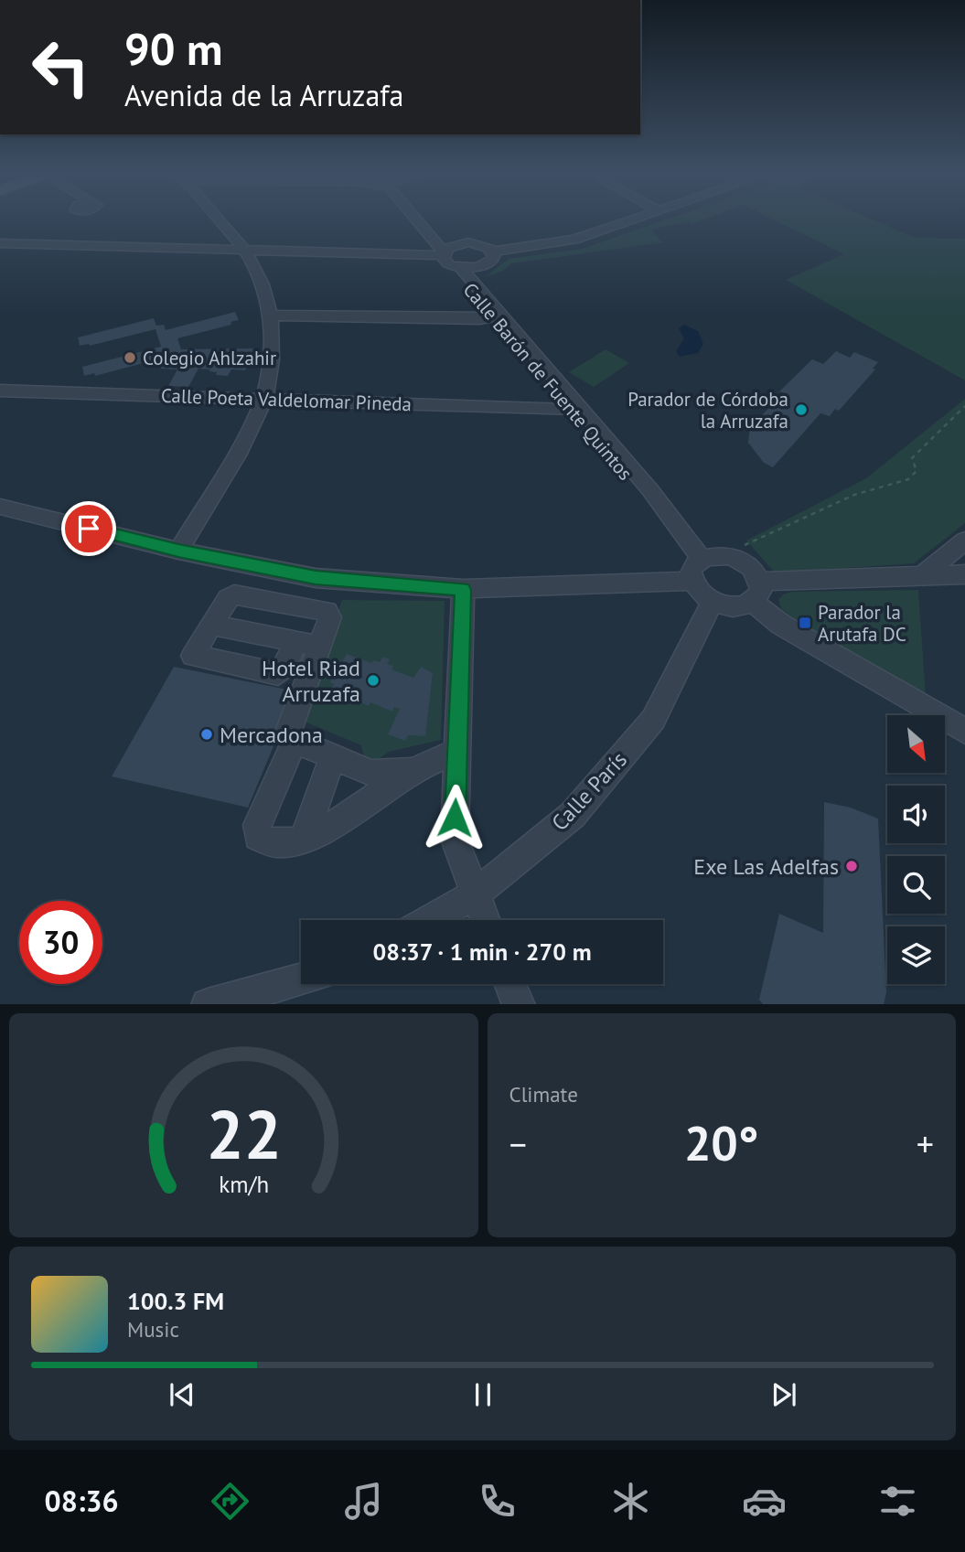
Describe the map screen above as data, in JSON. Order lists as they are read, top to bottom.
{
  "streets": {
    "street": ["Calle Barón de Fuente Quintos", "Calle Poeta Valdelomar Pineda", "Calle París"]
  },
  "crossings": [
    ["Calle Barón de Fuente Quintos", "Calle Poeta Valdelomar Pineda"],
    ["Calle Barón de Fuente Quintos", "Calle París"]
  ],
  "places": {
    "other": [
      "Colegio Ahlzahir",
      "Parador de Córdoba la Arruzafa",
      "Hotel Riad Arruzafa",
      "Mercadona",
      "Exe Las Adelfas"
    ],
    "transit": ["Parador la Arutafa DC"]
  },
  "north": "bottom right",
  "page": {
    "turn": ["90 m", "Avenida de la Arruzafa"],
    "limit": "30",
    "trip": "08:37 · 1 min · 270 m",
    "tile": "Climate",
    "heat": ["−", "20°", "+"],
    "song": ["100.3 FM", "Music"],
    "tabs": "08:36",
    "gauge": ["22", "km/h"]
  }
}
